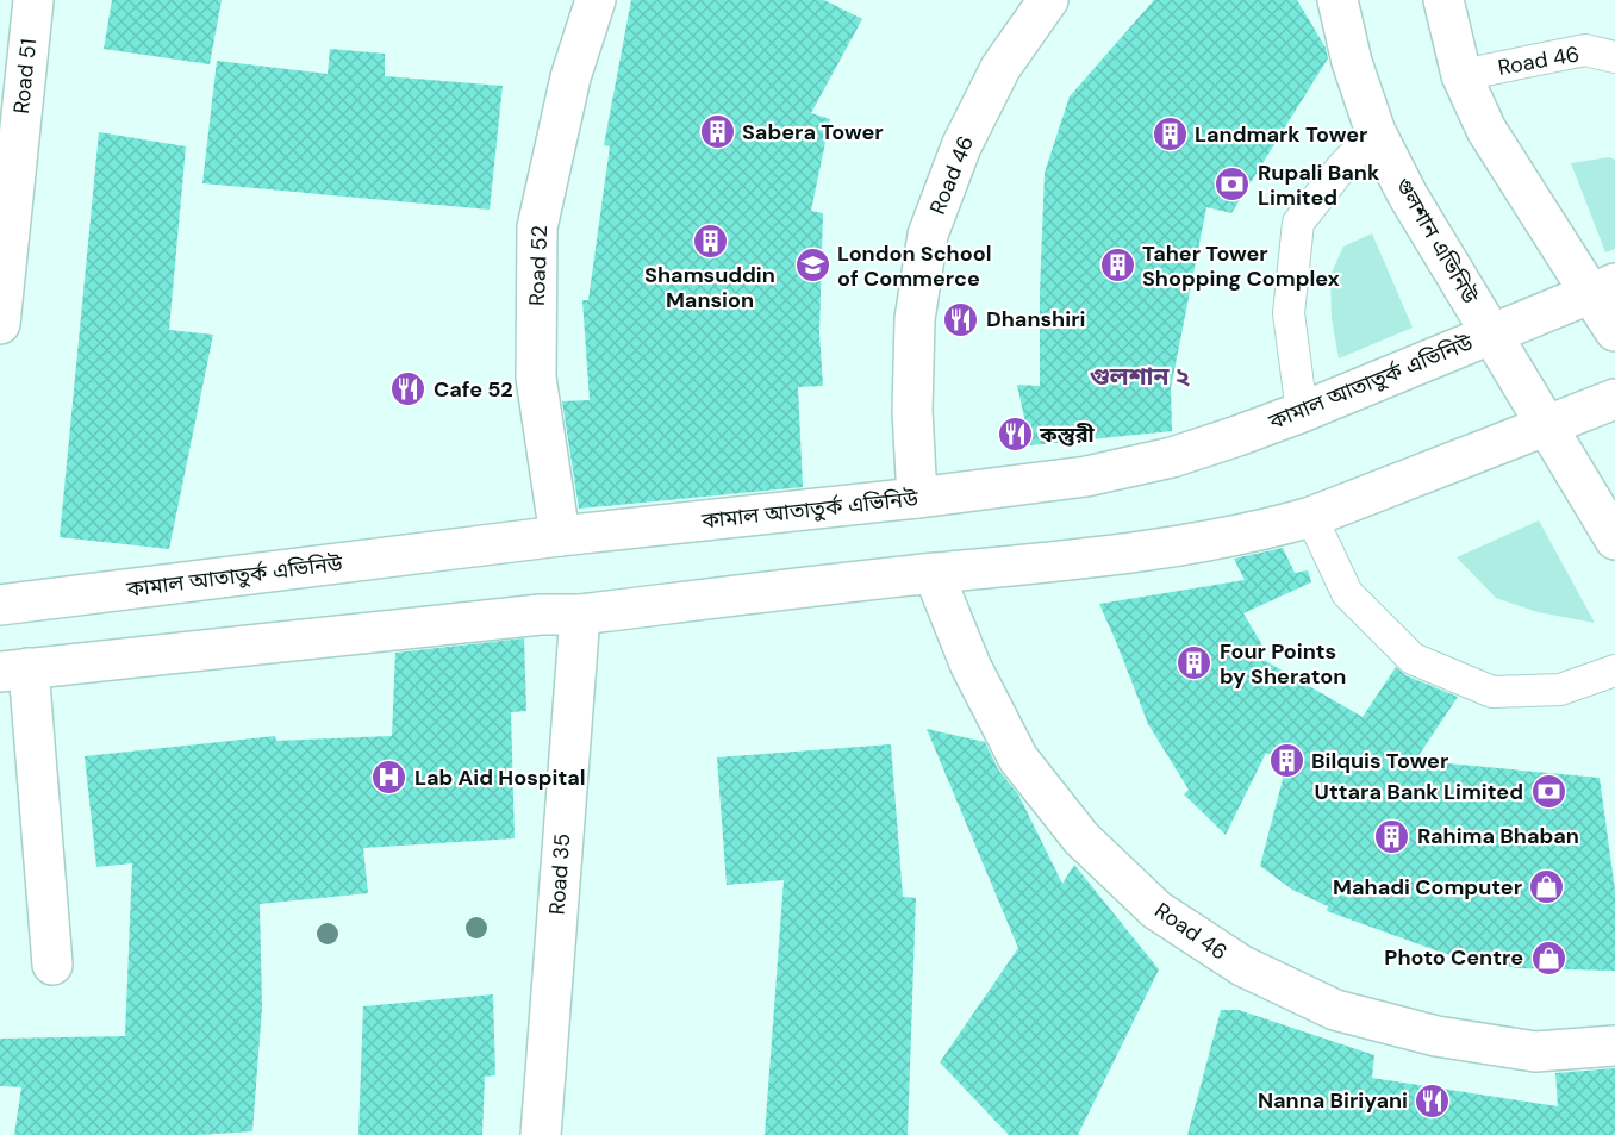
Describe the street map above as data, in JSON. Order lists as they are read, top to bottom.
{
  "streets": {
    "street": [
      "Road 46",
      "Road 51",
      "গুলশান এভিনিউ",
      "Road 52",
      "কামাল আতাতুর্ক এভিনিউ",
      "Road 35"
    ]
  },
  "crossings": [
    ["Road 46", "কামাল আতাতুর্ক এভিনিউ"],
    ["গুলশান এভিনিউ", "কামাল আতাতুর্ক এভিনিউ"],
    ["Road 52", "কামাল আতাতুর্ক এভিনিউ"]
  ],
  "districts": ["গুলশান ২"],
  "places": {
    "building": [
      "Sabera Tower",
      "Landmark Tower",
      "Shamsuddin Mansion",
      "Taher Tower Shopping Complex",
      "Four Points by Sheraton",
      "Bilquis Tower",
      "Rahima Bhaban"
    ],
    "bank": ["Rupali Bank Limited", "Uttara Bank Limited"],
    "school or university": ["London School of Commerce"],
    "restaurant": [
      "Dhanshiri",
      "Cafe 52",
      "কস্তুরী",
      "Nanna Biriyani"
    ],
    "hospital": ["Lab Aid Hospital"],
    "shop": ["Mahadi Computer", "Photo Centre"]
  }
}
